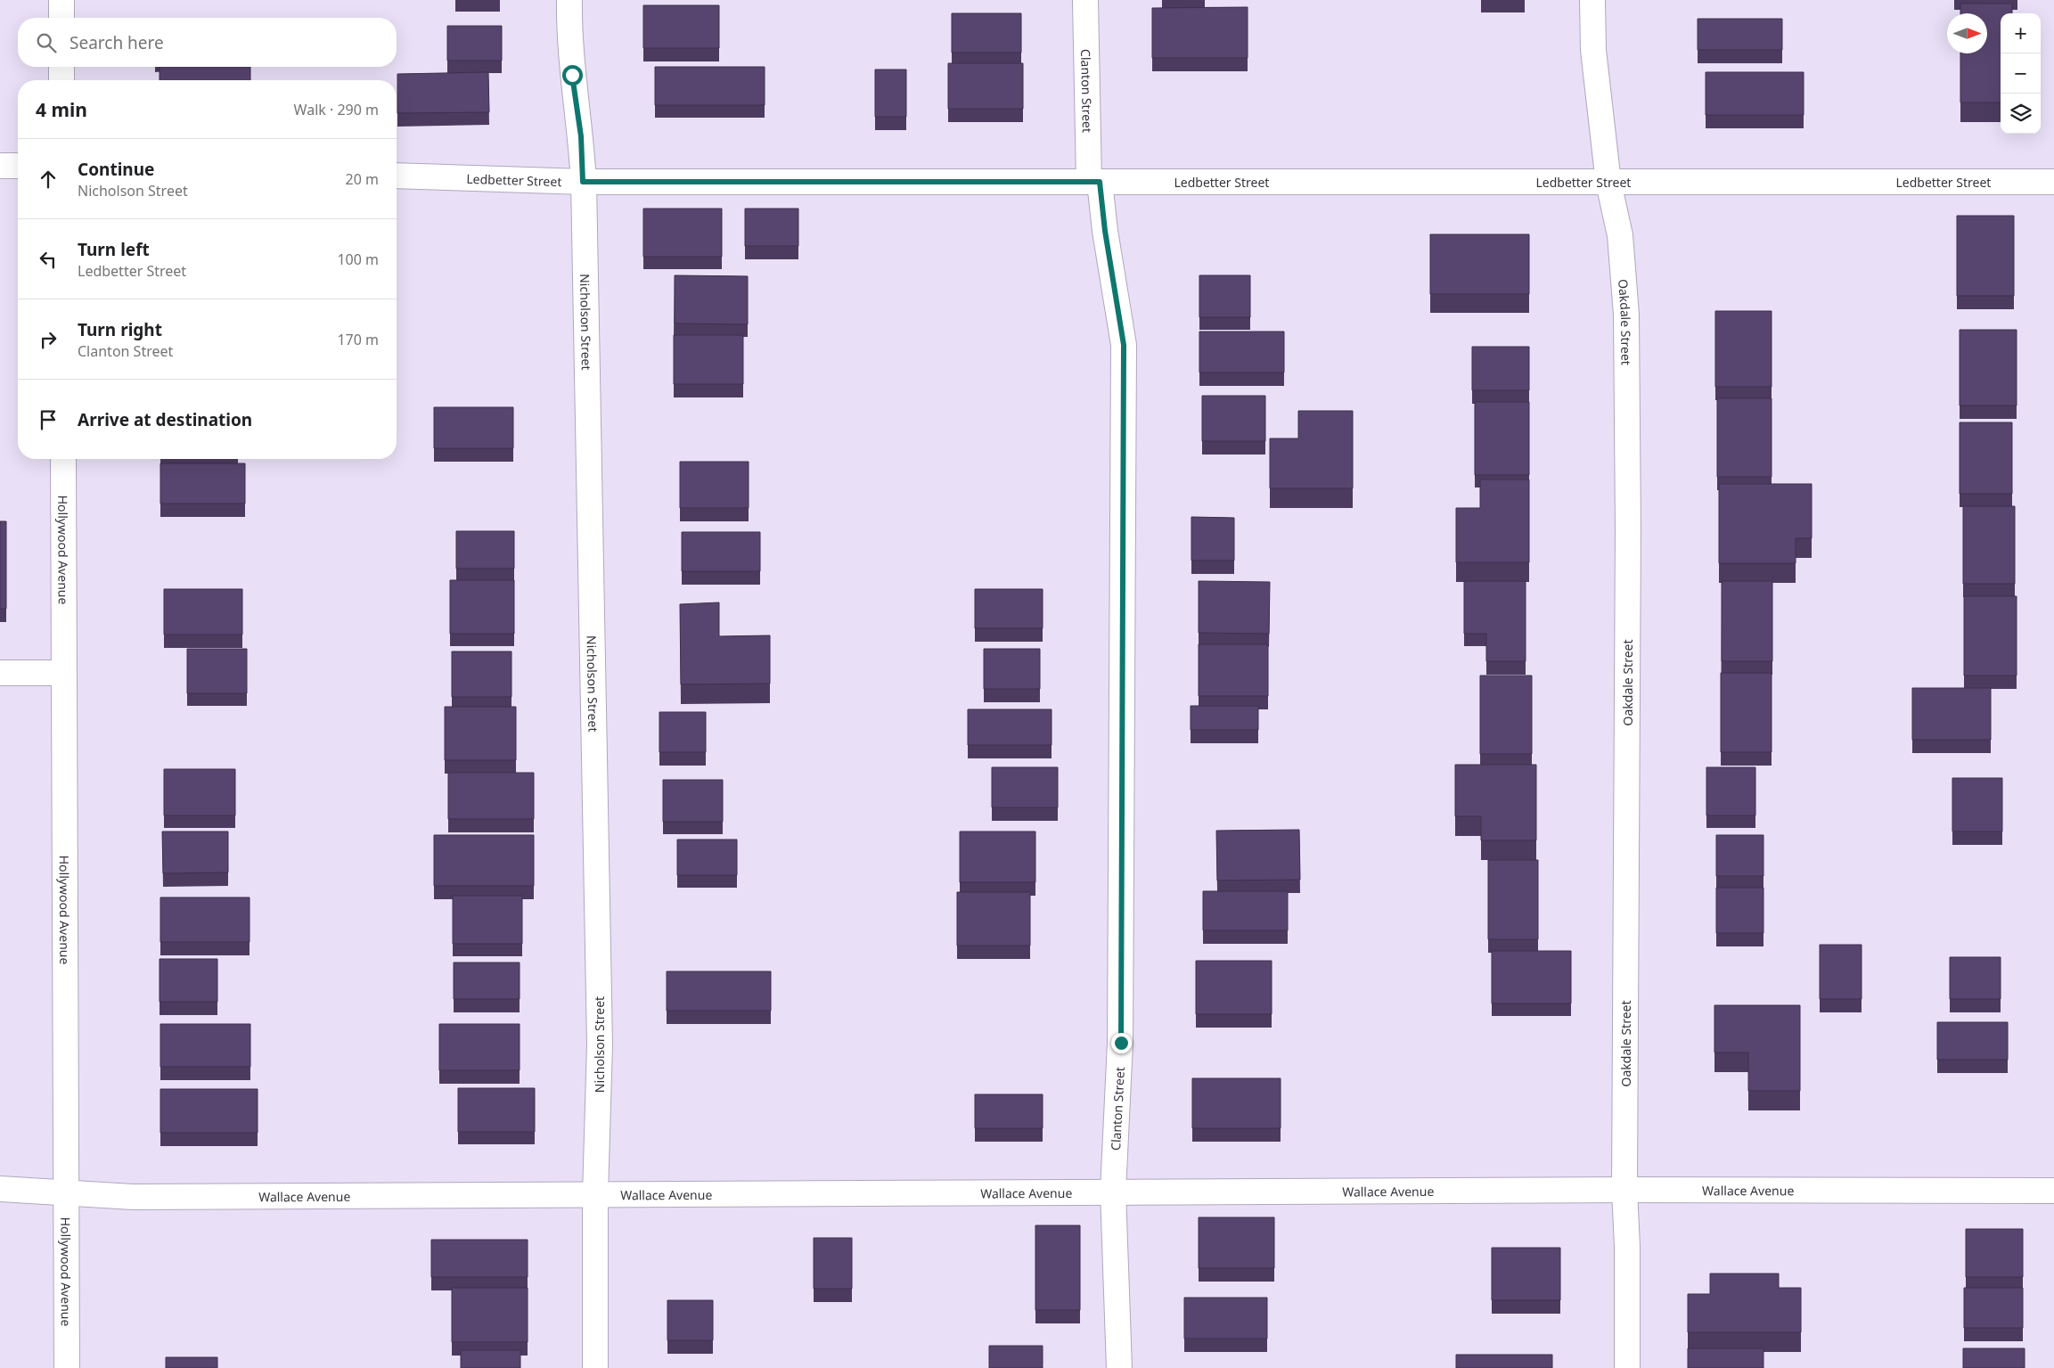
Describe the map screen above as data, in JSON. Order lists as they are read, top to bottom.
{
  "streets": {
    "street": [
      "Clanton Street",
      "Ledbetter Street",
      "Oakdale Street",
      "Nicholson Street",
      "Hollywood Avenue",
      "Wallace Avenue"
    ]
  },
  "crossings": [
    ["Clanton Street", "Ledbetter Street"],
    ["Clanton Street", "Wallace Avenue"],
    ["Ledbetter Street", "Oakdale Street"],
    ["Ledbetter Street", "Nicholson Street"],
    ["Oakdale Street", "Wallace Avenue"],
    ["Nicholson Street", "Wallace Avenue"],
    ["Hollywood Avenue", "Wallace Avenue"]
  ],
  "north": "right",
  "page": {
    "map_buttons": ["+", "−"],
    "search": "Search here",
    "heading": ["4 min", "Walk · 290 m"],
    "list": [
      ["Continue", "Nicholson Street", "20 m"],
      ["Turn left", "Ledbetter Street", "100 m"],
      ["Turn right", "Clanton Street", "170 m"],
      "Arrive at destination"
    ]
  }
}
